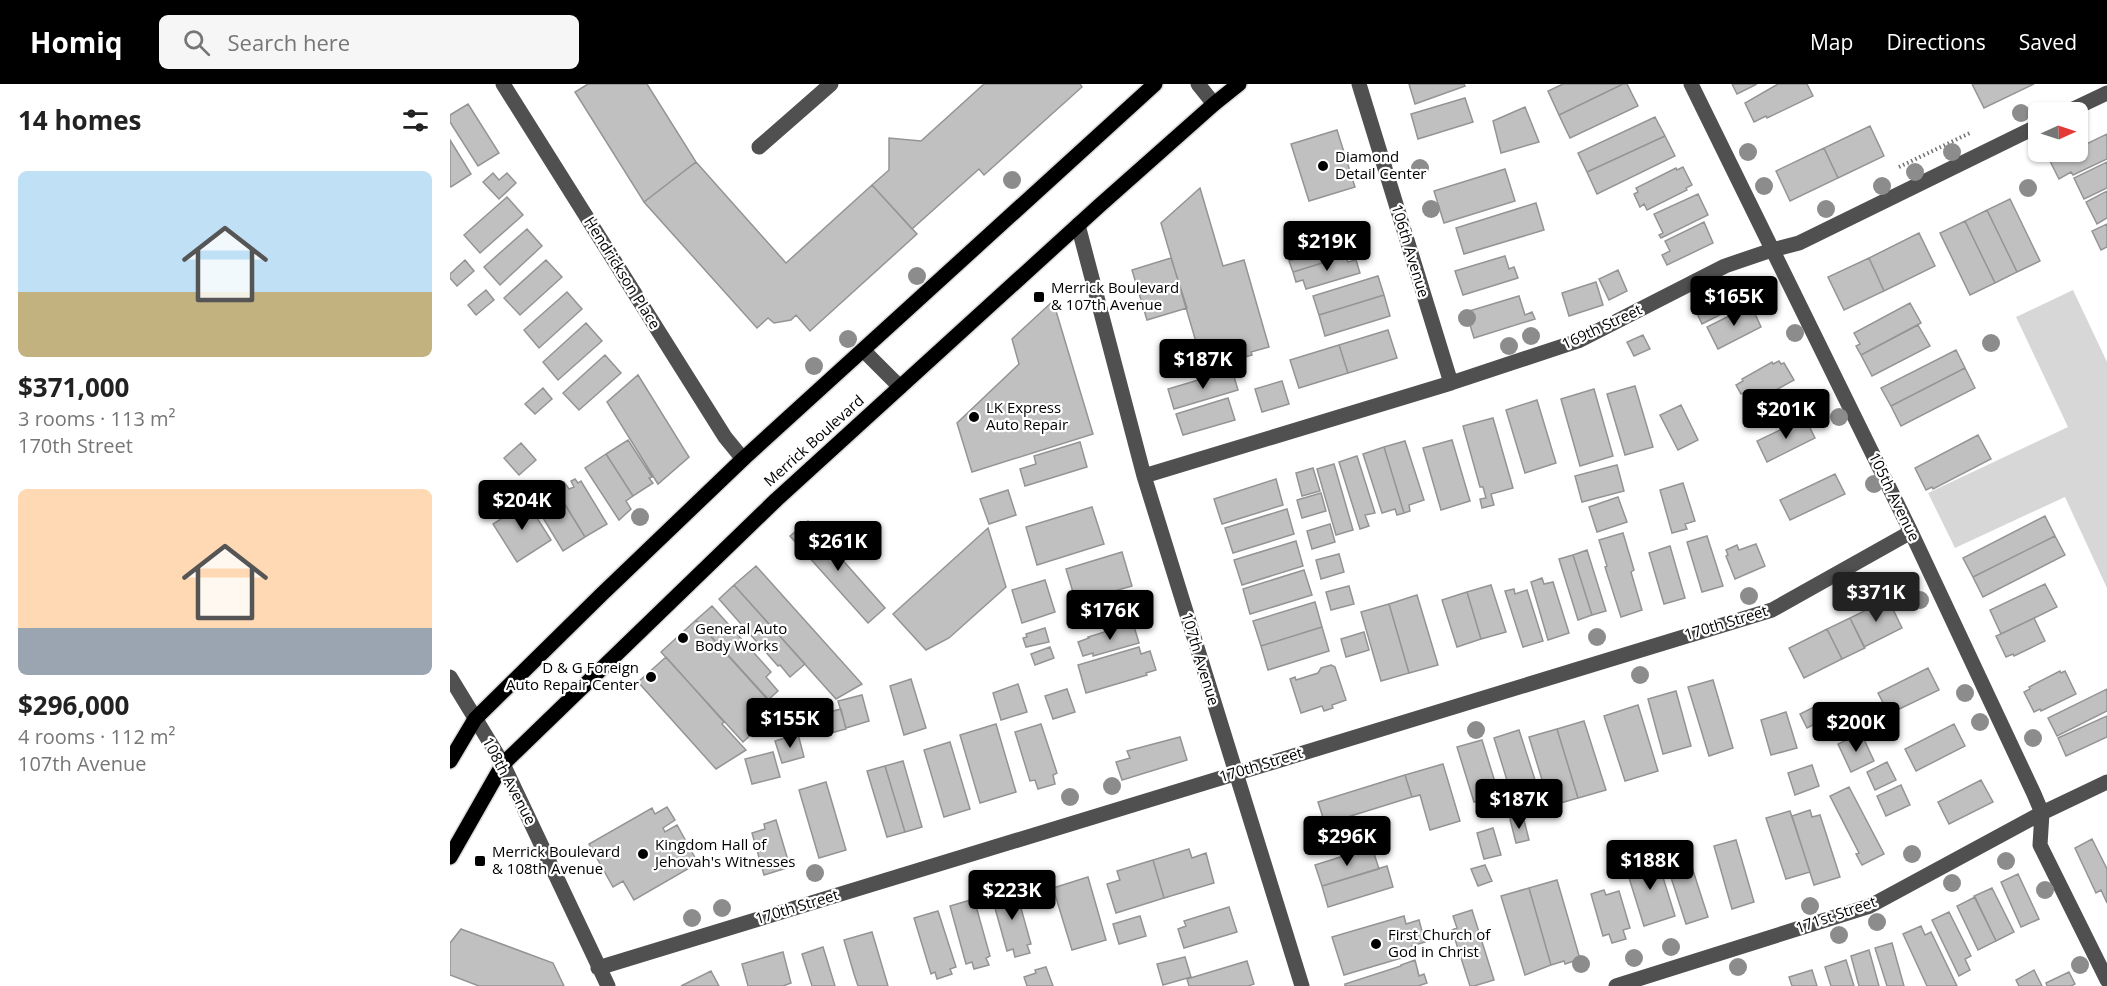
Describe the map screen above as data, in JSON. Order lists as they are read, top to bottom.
{
  "streets": {
    "main road": ["Merrick Boulevard"],
    "street": [
      "106th Avenue",
      "Hendrickson Place",
      "169th Street",
      "105th Avenue",
      "170th Street",
      "107th Avenue",
      "108th Avenue",
      "171st Street"
    ]
  },
  "crossings": [
    ["106th Avenue", "169th Street"],
    ["169th Street", "105th Avenue"],
    ["169th Street", "107th Avenue"],
    ["Merrick Boulevard", "107th Avenue"],
    ["Merrick Boulevard", "108th Avenue"],
    ["105th Avenue", "170th Street"],
    ["105th Avenue", "171st Street"],
    ["170th Street", "107th Avenue"],
    ["170th Street", "108th Avenue"]
  ],
  "places": {
    "other": [
      "Diamond Detail Center",
      "LK Express Auto Repair",
      "General Auto Body Works",
      "D & G Foreign Auto Repair Center",
      "Kingdom Hall of Jehovah's Witnesses",
      "First Church of God in Christ"
    ],
    "transit": ["Merrick Boulevard & 107th Avenue", "Merrick Boulevard & 108th Avenue"]
  },
  "north": "right",
  "page": {
    "header": "Homiq",
    "search": "Search here",
    "nav": ["Map", "Directions", "Saved"],
    "heading": "14 homes",
    "list": [
      {
        "name": "$371,000",
        "note": "3 rooms · 113 m² · 170th Street"
      },
      {
        "name": "$296,000",
        "note": "4 rooms · 112 m² · 107th Avenue"
      }
    ],
    "price": [
      "$219K",
      "$165K",
      "$187K",
      "$201K",
      "$204K",
      "$261K",
      "$371K",
      "$176K",
      "$155K",
      "$200K",
      "$187K",
      "$296K",
      "$188K",
      "$223K"
    ]
  }
}
